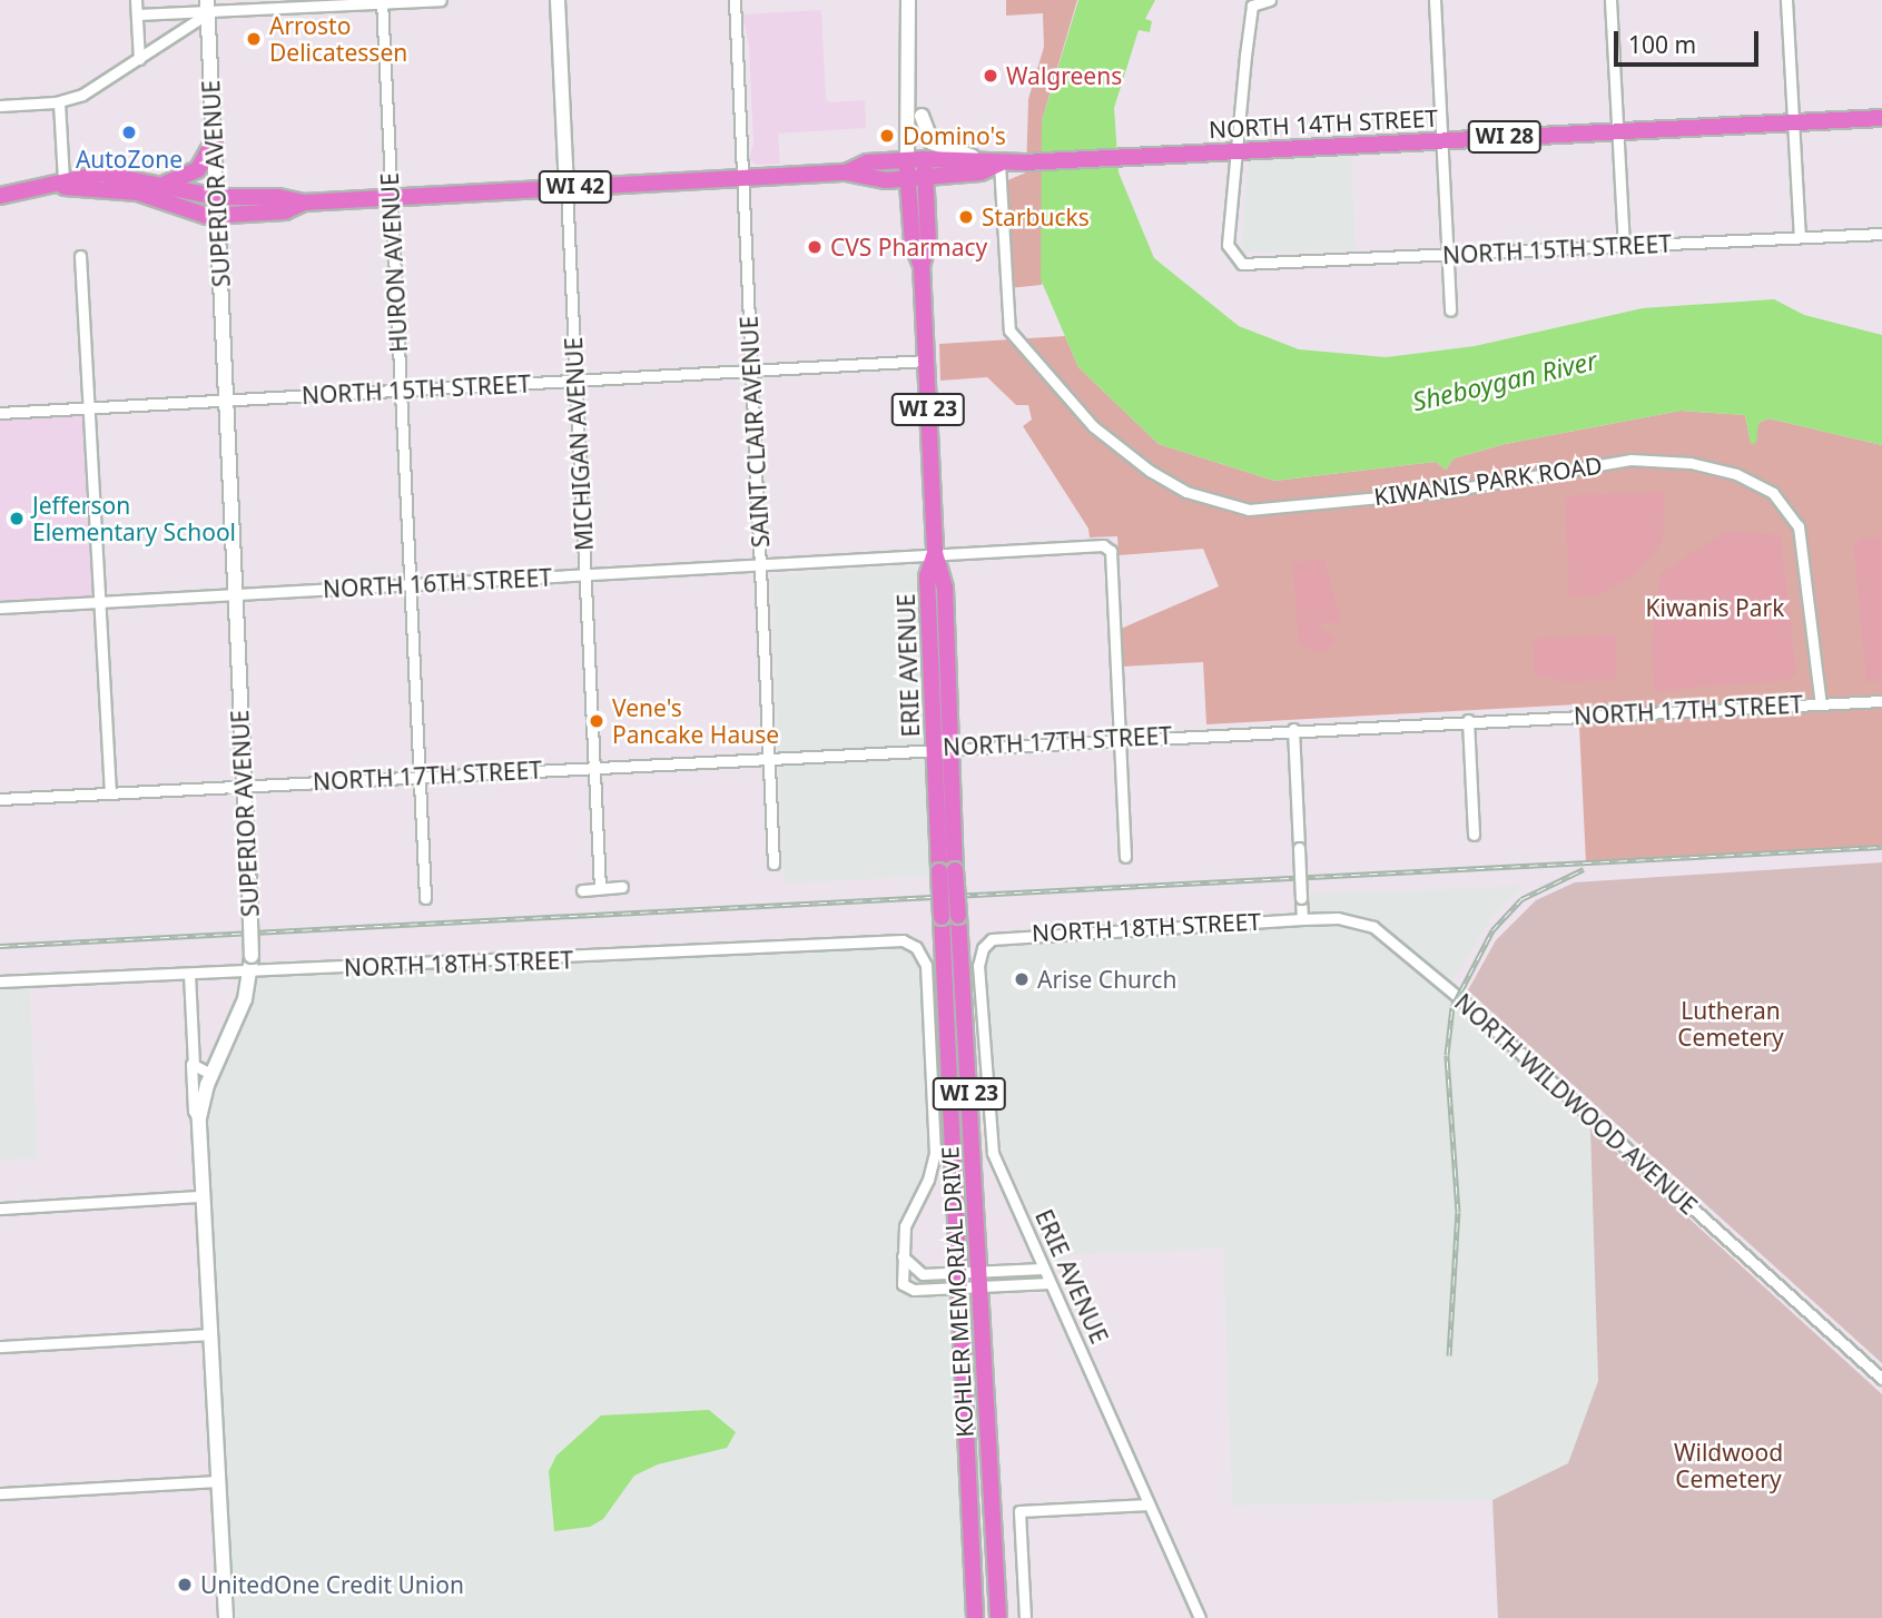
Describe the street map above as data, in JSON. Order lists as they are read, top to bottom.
{
  "streets": {
    "main road": [
      "NORTH 14TH STREET",
      "WI 28",
      "WI 42",
      "WI 23",
      "ERIE AVENUE",
      "KOHLER MEMORIAL DRIVE"
    ],
    "street": [
      "SUPERIOR AVENUE",
      "NORTH 15TH STREET",
      "HURON AVENUE",
      "SAINT CLAIR AVENUE",
      "MICHIGAN AVENUE",
      "KIWANIS PARK ROAD",
      "NORTH 16TH STREET",
      "NORTH 17TH STREET",
      "NORTH 18TH STREET",
      "NORTH WILDWOOD AVENUE"
    ]
  },
  "crossings": [
    ["NORTH 14TH STREET", "SUPERIOR AVENUE"],
    ["NORTH 14TH STREET", "WI 42"],
    ["NORTH 14TH STREET", "NORTH 15TH STREET"],
    ["NORTH 14TH STREET", "HURON AVENUE"],
    ["NORTH 14TH STREET", "SAINT CLAIR AVENUE"],
    ["NORTH 14TH STREET", "MICHIGAN AVENUE"],
    ["NORTH 14TH STREET", "KIWANIS PARK ROAD"],
    ["NORTH 14TH STREET", "ERIE AVENUE"],
    ["SUPERIOR AVENUE", "NORTH 15TH STREET"],
    ["SUPERIOR AVENUE", "NORTH 16TH STREET"],
    ["SUPERIOR AVENUE", "NORTH 17TH STREET"],
    ["SUPERIOR AVENUE", "NORTH 18TH STREET"],
    ["NORTH 15TH STREET", "HURON AVENUE"],
    ["NORTH 15TH STREET", "SAINT CLAIR AVENUE"],
    ["NORTH 15TH STREET", "MICHIGAN AVENUE"],
    ["NORTH 15TH STREET", "ERIE AVENUE"],
    ["HURON AVENUE", "NORTH 16TH STREET"],
    ["HURON AVENUE", "NORTH 17TH STREET"],
    ["SAINT CLAIR AVENUE", "NORTH 16TH STREET"],
    ["SAINT CLAIR AVENUE", "NORTH 17TH STREET"],
    ["MICHIGAN AVENUE", "NORTH 16TH STREET"],
    ["MICHIGAN AVENUE", "NORTH 17TH STREET"],
    ["KIWANIS PARK ROAD", "NORTH 17TH STREET"],
    ["NORTH 16TH STREET", "ERIE AVENUE"],
    ["NORTH 16TH STREET", "NORTH 17TH STREET"],
    ["ERIE AVENUE", "NORTH 17TH STREET"],
    ["ERIE AVENUE", "NORTH 18TH STREET"],
    ["ERIE AVENUE", "KOHLER MEMORIAL DRIVE"],
    ["NORTH 18TH STREET", "NORTH WILDWOOD AVENUE"]
  ],
  "water": ["Sheboygan River"],
  "parks": ["Kiwanis Park", "Lutheran Cemetery", "Wildwood Cemetery"],
  "places": [
    "Arrosto Delicatessen",
    "Walgreens",
    "AutoZone",
    "Domino's",
    "Starbucks",
    "CVS Pharmacy",
    "Jefferson Elementary School",
    "Vene's Pancake Hause",
    "Arise Church",
    "UnitedOne Credit Union"
  ],
  "scale_bar": "100 m"
}
